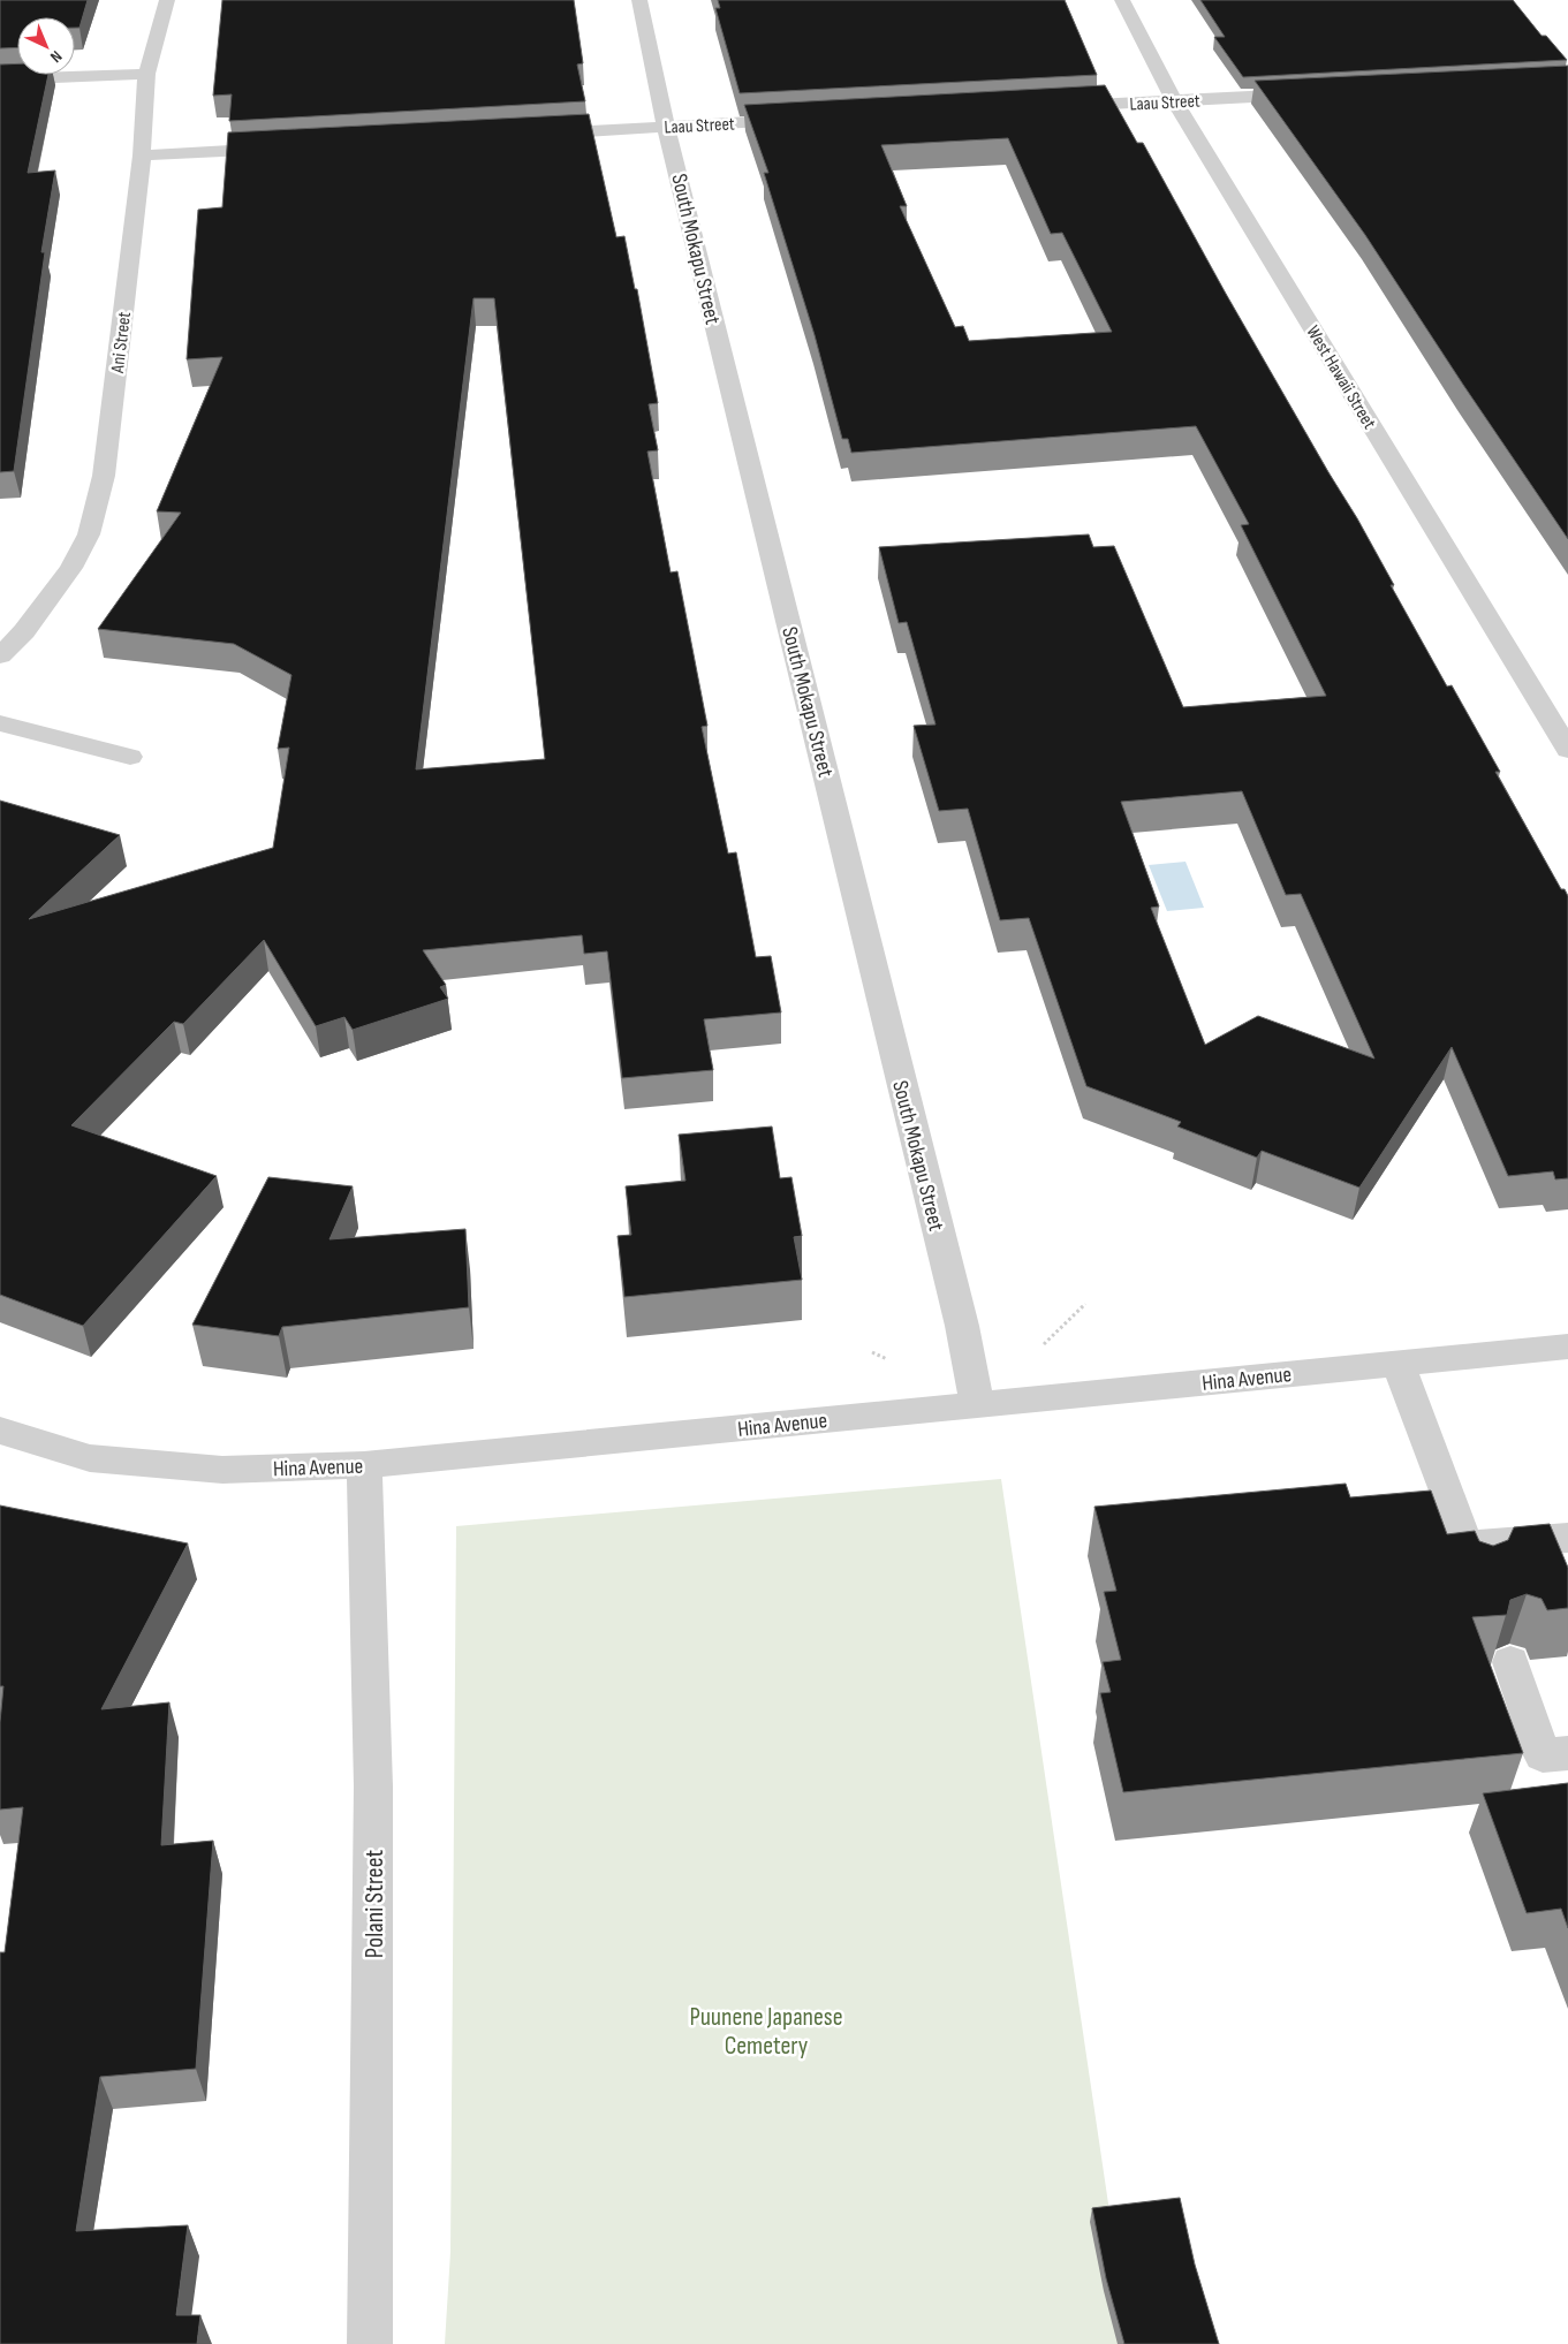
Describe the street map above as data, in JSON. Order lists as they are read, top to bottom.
{
  "streets": {
    "street": [
      "Laau Street",
      "South Mokapu Street",
      "Ani Street",
      "West Hawaii Street",
      "Hina Avenue",
      "Polani Street"
    ]
  },
  "crossings": [
    ["Laau Street", "South Mokapu Street"],
    ["Laau Street", "West Hawaii Street"],
    ["South Mokapu Street", "Hina Avenue"],
    ["Hina Avenue", "Polani Street"]
  ],
  "parks": ["Puunene Japanese Cemetery"],
  "north": "bottom right"
}
